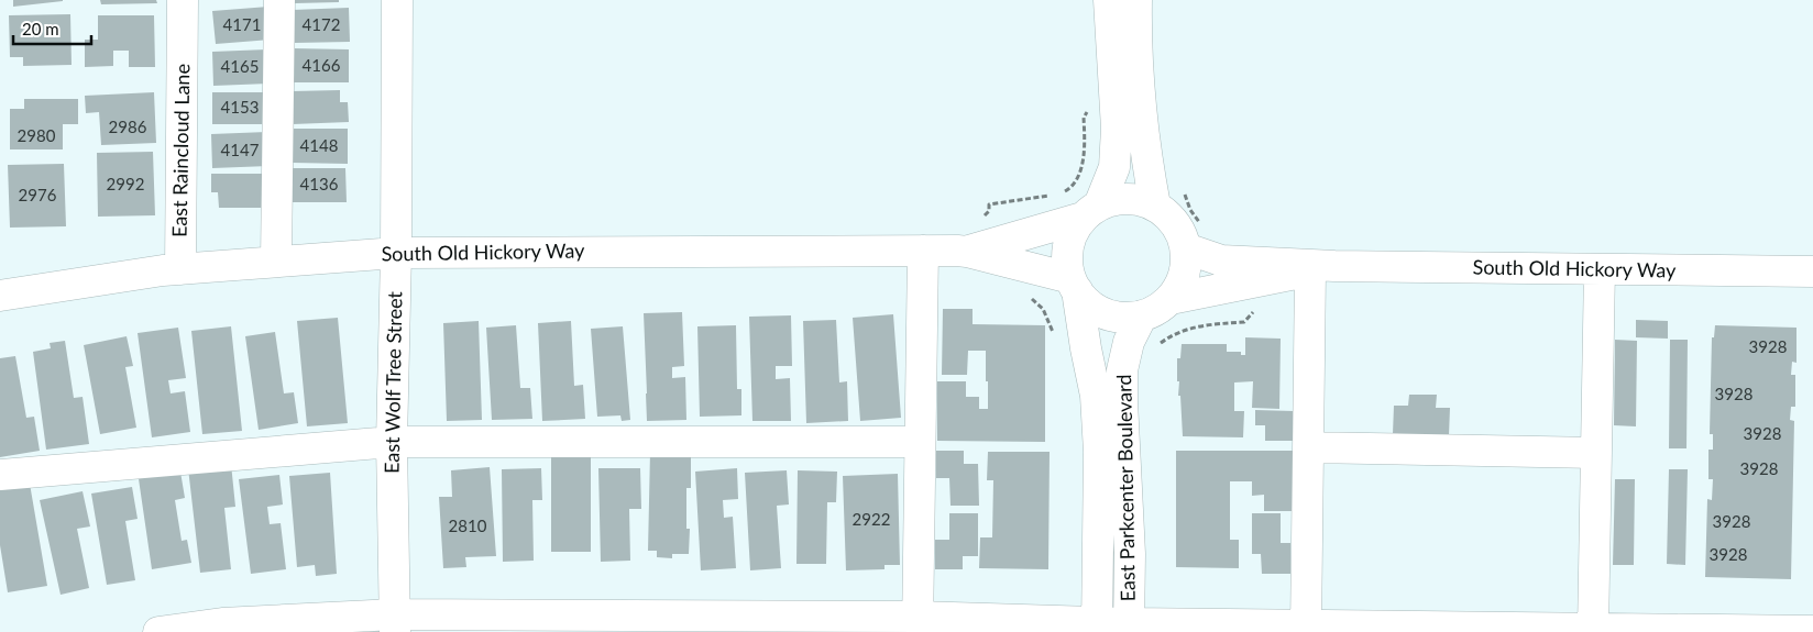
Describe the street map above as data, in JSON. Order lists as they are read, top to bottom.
{
  "streets": {
    "street": [
      "East Raincloud Lane",
      "South Old Hickory Way",
      "East Wolf Tree Street",
      "East Parkcenter Boulevard"
    ]
  },
  "crossings": [
    ["East Raincloud Lane", "South Old Hickory Way"],
    ["South Old Hickory Way", "East Wolf Tree Street"],
    ["South Old Hickory Way", "East Parkcenter Boulevard"]
  ],
  "house_numbers": [
    "4171",
    "4172",
    "4166",
    "4165",
    "4153",
    "2986",
    "2980",
    "4148",
    "4147",
    "2992",
    "4136",
    "2976",
    "3928",
    "3928",
    "3928",
    "3928",
    "2922",
    "3928",
    "2810",
    "3928"
  ],
  "scale_bar": "20 m"
}
